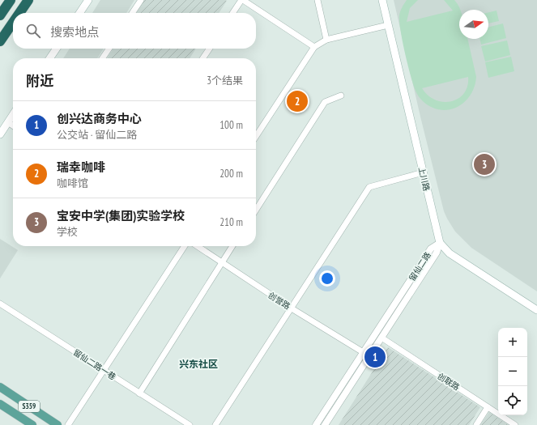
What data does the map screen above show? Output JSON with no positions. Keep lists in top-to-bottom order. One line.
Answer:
{"streets":{"main road":["上川路","S359"],"street":["留仙二路","创誉路","留仙二路一巷","创联路"]},"crossings":[["上川路","留仙二路"],["留仙二路","创誉路"],["留仙二路","创联路"]],"districts":["兴东社区"],"north":"right","page":{"search":"搜索地点","heading":["附近","3个结果"],"pins":["2","3","1"],"list":[{"mark":"1","name":"创兴达商务中心","note":"公交站 · 留仙二路","value":"100 m"},{"mark":"2","name":"瑞幸咖啡","note":"咖啡馆","value":"200 m"},{"mark":"3","name":"宝安中学(集团)实验学校","note":"学校","value":"210 m"}],"map_buttons":["+","−"]}}
